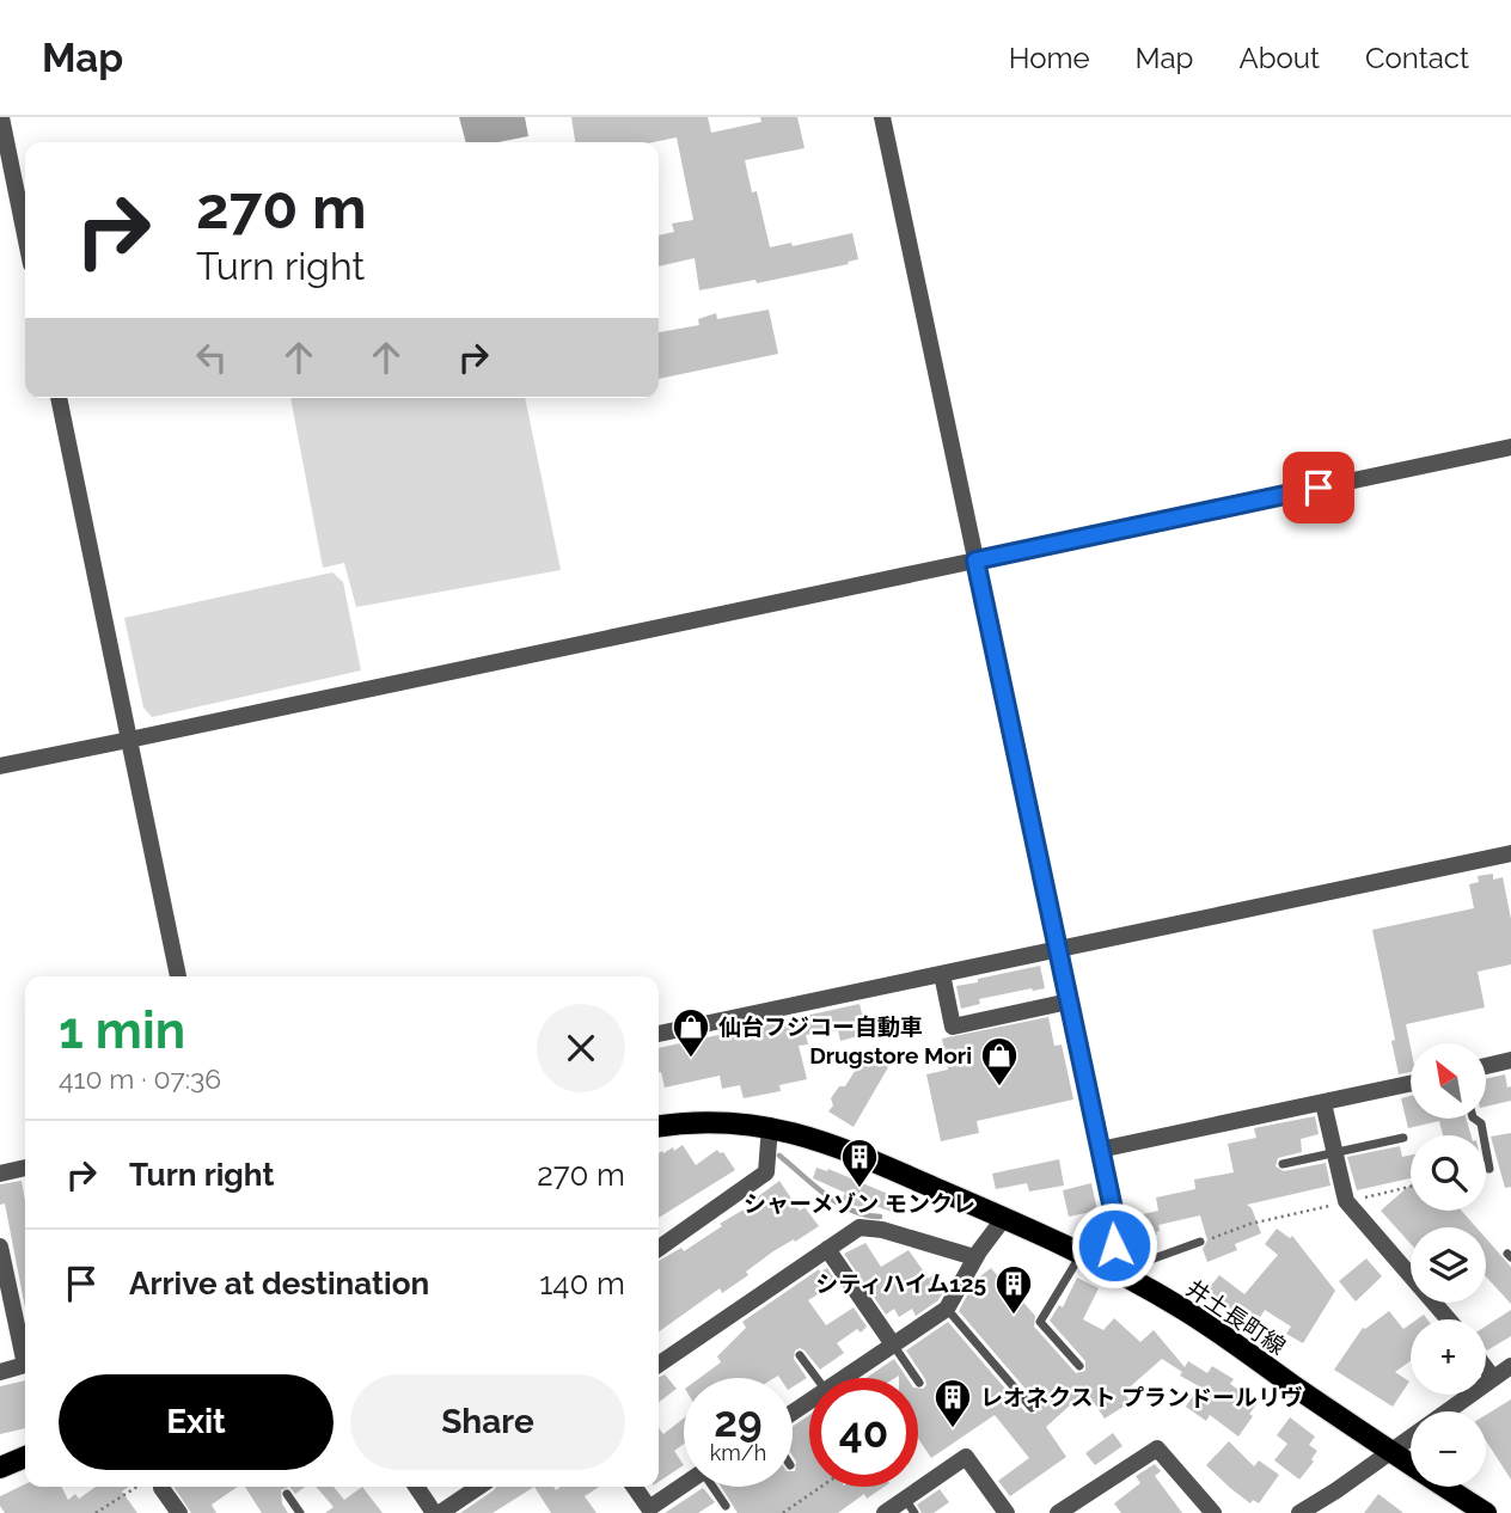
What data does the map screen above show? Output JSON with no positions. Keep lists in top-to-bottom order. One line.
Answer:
{"streets":{"main road":["井土長町線"]},"places":{"shop":["仙台フジコー自動車","Drugstore Mori"],"building":["シャーメゾン モンクレ","シティハイム125","レオネクスト プランドールリヴ"]},"north":"top left","page":{"header":"Map","nav":["Home","Map","About","Contact"],"turn":["270 m","Turn right"],"heading":["1 min","410 m · 07:36"],"map_buttons":["+","−"],"list":[{"name":"Turn right","value":"270 m"},{"name":"Arrive at destination","value":"140 m"}],"buttons":["Exit","Share"],"speed":"29 km/h","limit":"40"}}
